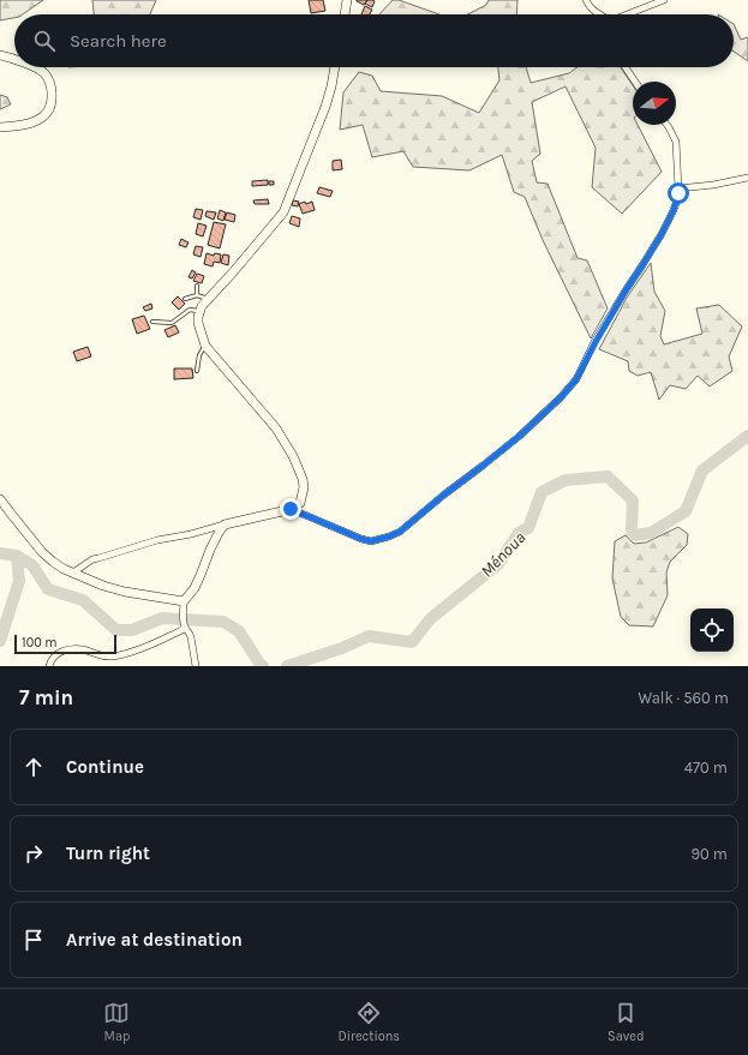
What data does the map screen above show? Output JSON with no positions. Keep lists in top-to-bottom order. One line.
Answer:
{"water":["Ménoua"],"scale_bar":"100 m","north":"right","page":{"search":"Search here","scale":"100 m","heading":["7 min","Walk · 560 m"],"list":[["Continue","470 m"],["Turn right","90 m"],"Arrive at destination"],"nav":["Map","Directions","Saved"]}}
